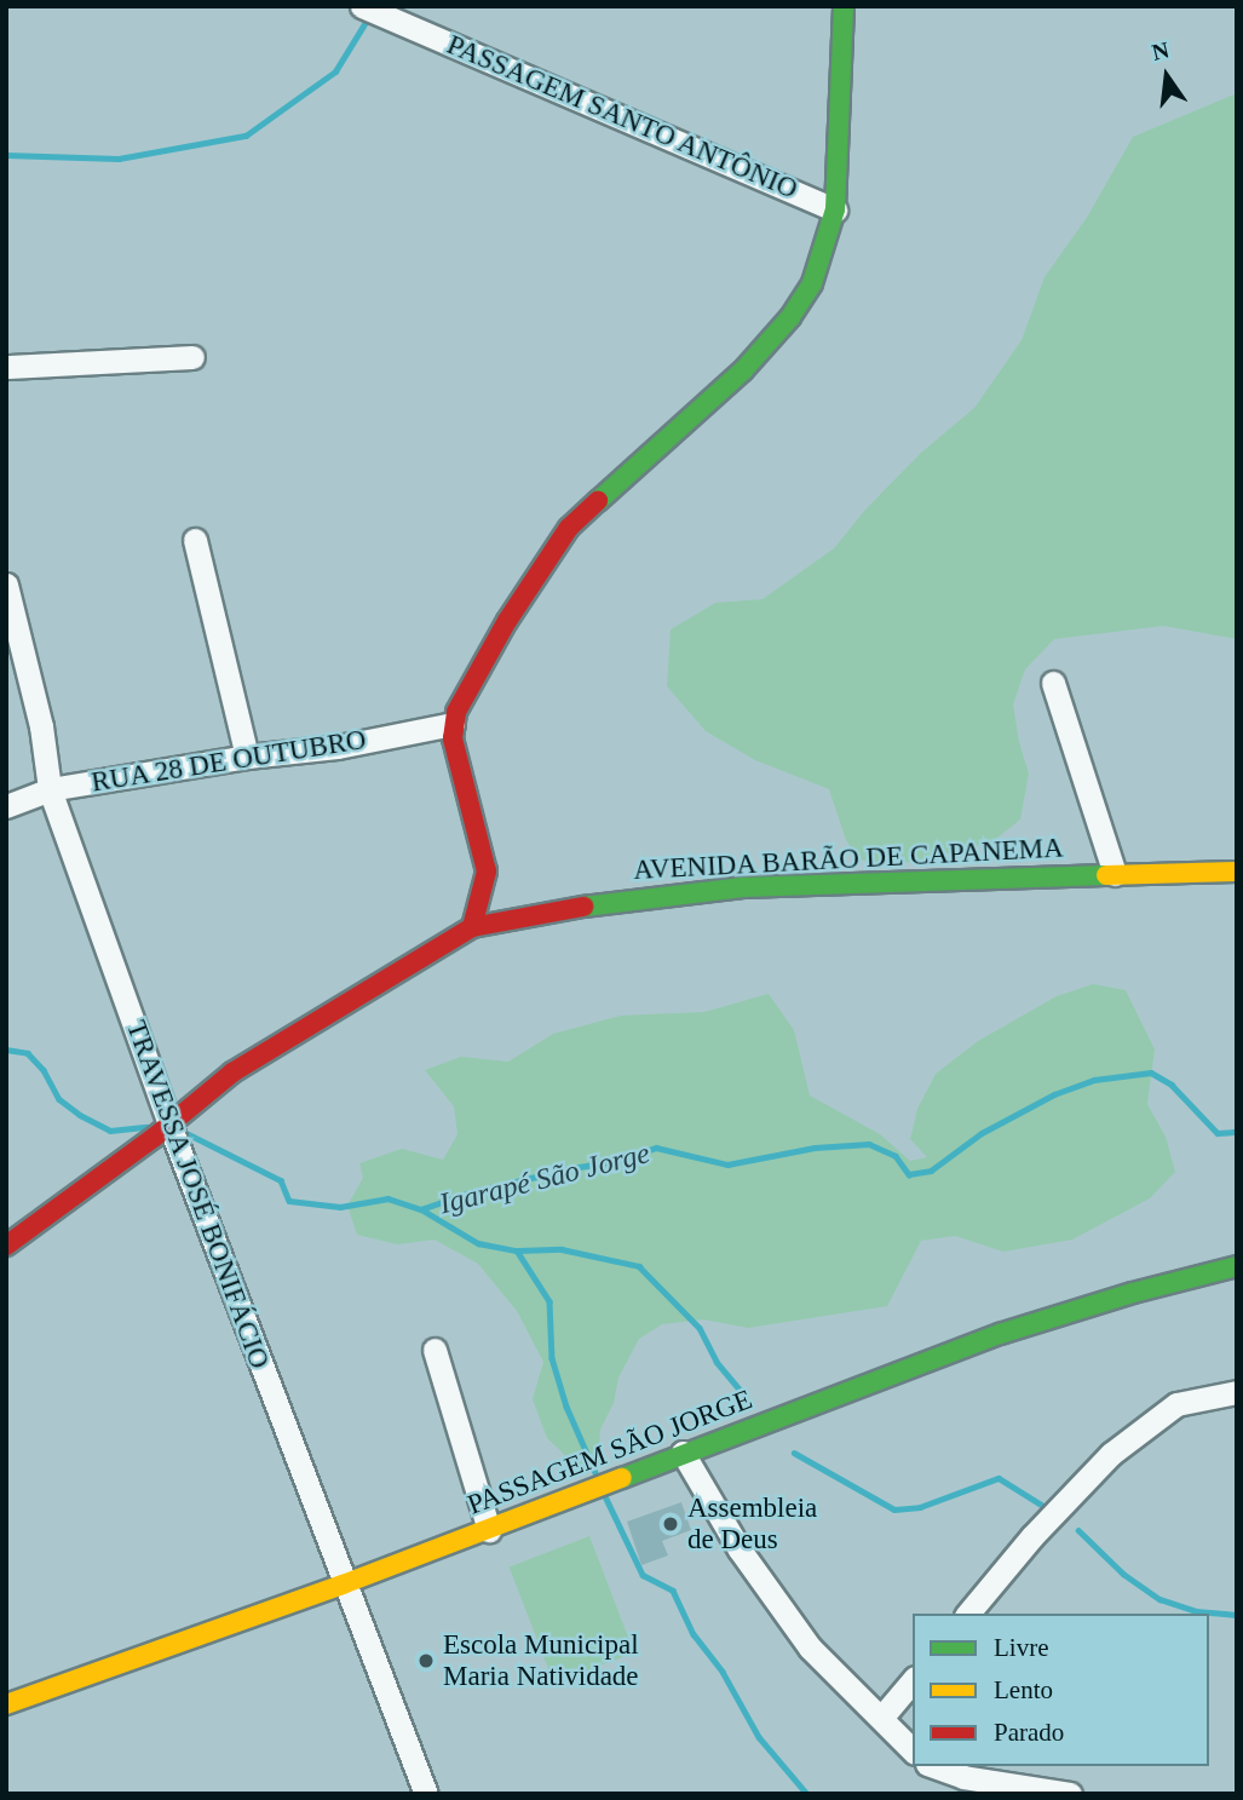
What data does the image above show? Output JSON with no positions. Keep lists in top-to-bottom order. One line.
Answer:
{"streets":{"street":["PASSAGEM SANTO ANTÔNIO","RUA 28 DE OUTUBRO","AVENIDA BARÃO DE CAPANEMA","TRAVESSA JOSÉ BONIFÁCIO","PASSAGEM SÃO JORGE"]},"crossings":[["RUA 28 DE OUTUBRO","TRAVESSA JOSÉ BONIFÁCIO"],["AVENIDA BARÃO DE CAPANEMA","TRAVESSA JOSÉ BONIFÁCIO"],["TRAVESSA JOSÉ BONIFÁCIO","PASSAGEM SÃO JORGE"]],"water":["Igarapé São Jorge"],"places":["Assembleia de Deus","Escola Municipal Maria Natividade"],"legend":["Livre","Lento","Parado"],"north":"top"}
